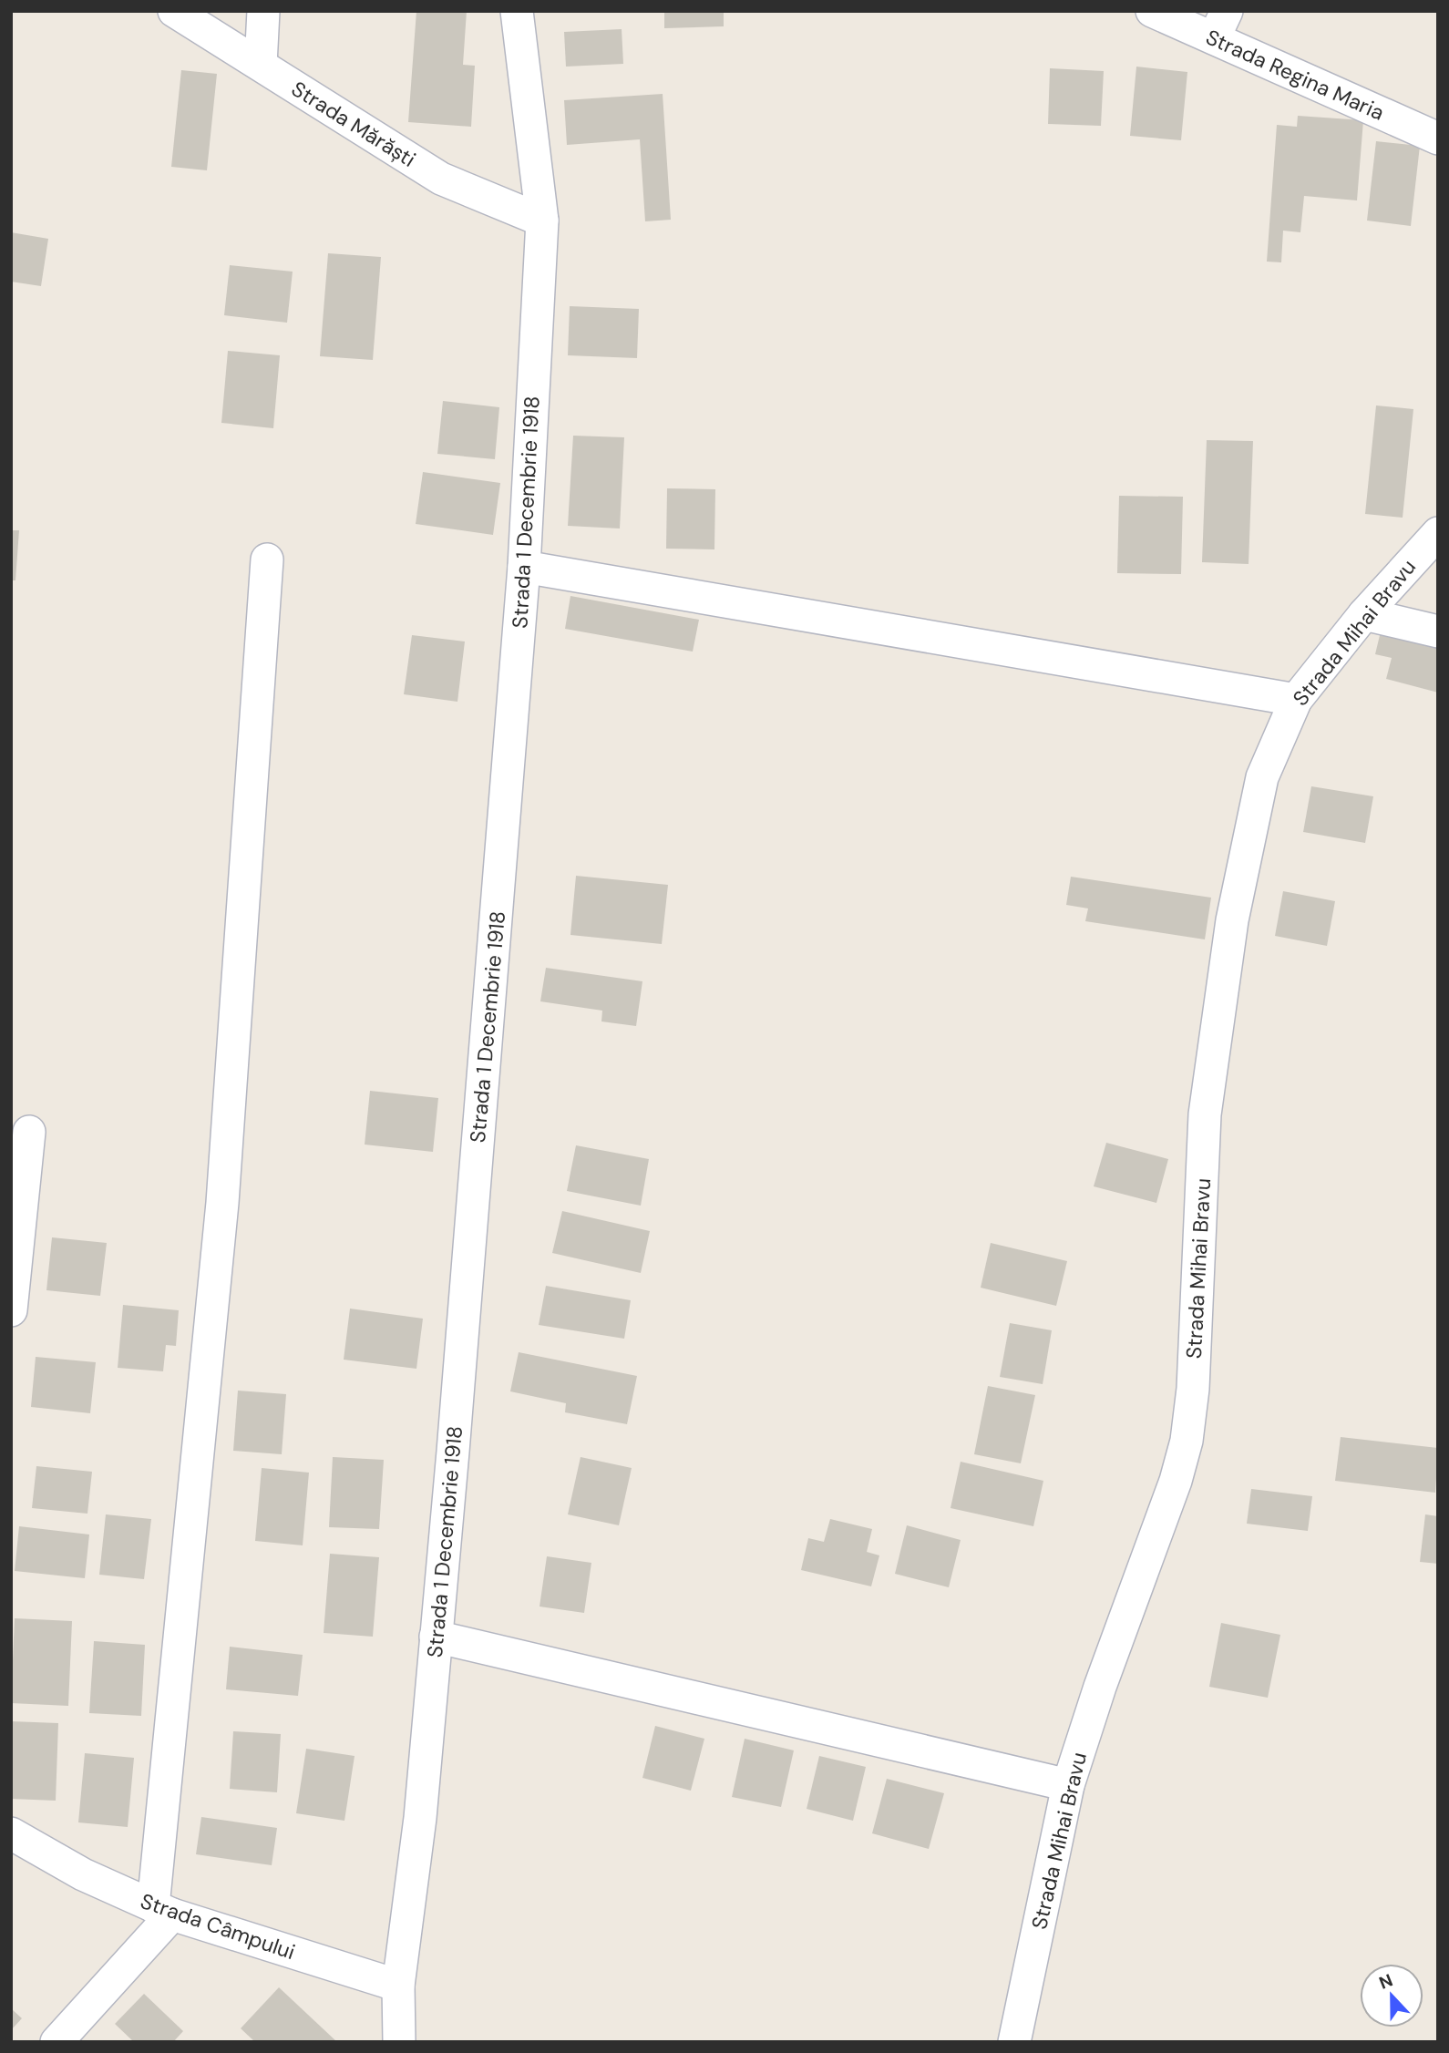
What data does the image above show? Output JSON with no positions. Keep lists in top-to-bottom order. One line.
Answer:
{"streets":{"street":["Strada Regina Maria","Strada Mărăști","Strada 1 Decembrie 1918","Strada Mihai Bravu","Strada Câmpului"]},"crossings":[["Strada Mărăști","Strada 1 Decembrie 1918"],["Strada 1 Decembrie 1918","Strada Câmpului"]],"north":"top"}
